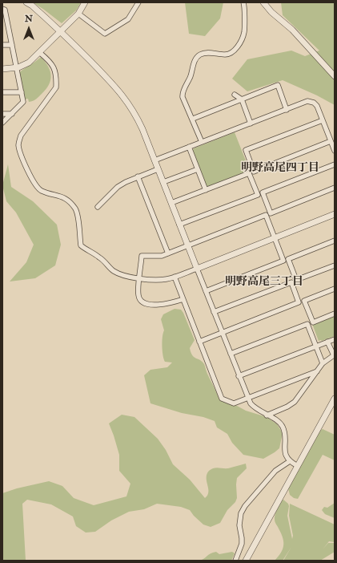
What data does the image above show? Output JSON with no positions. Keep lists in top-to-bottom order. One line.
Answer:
{"districts":["明野高尾四丁目","明野高尾三丁目"],"north":"top"}
